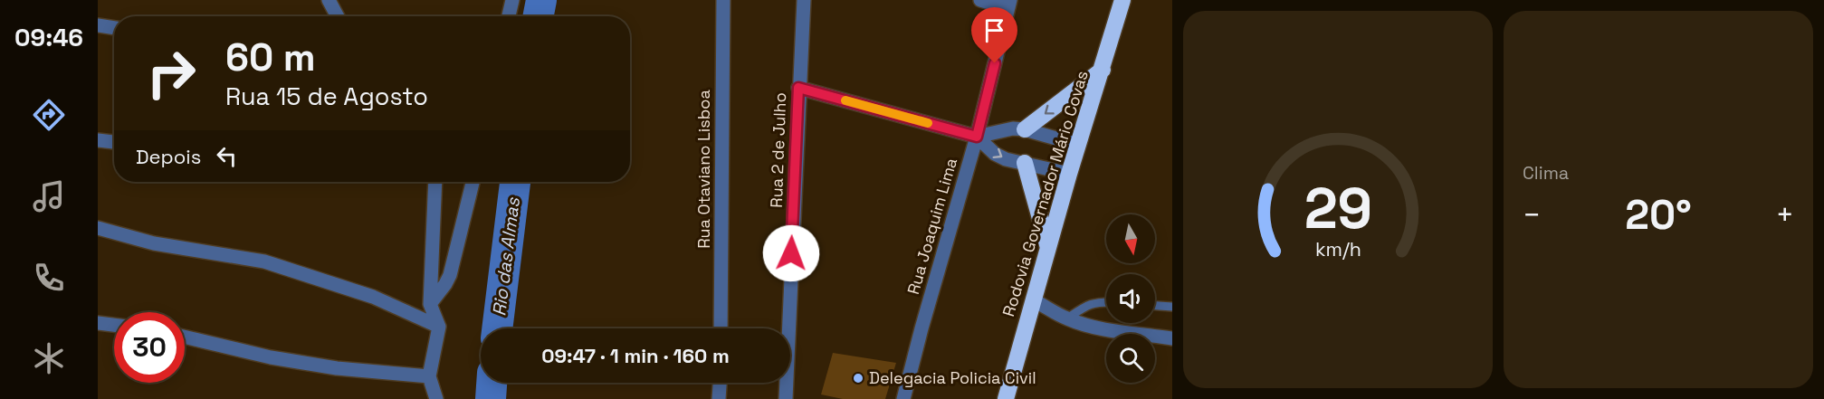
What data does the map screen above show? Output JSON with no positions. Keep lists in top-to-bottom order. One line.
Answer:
{"streets":{"highway":["Rodovia Governador Mário Covas"],"street":["Rua 2 de Julho","Rua Otaviano Lisboa","Rua Joaquim Lima"]},"water":["Rio das Almas"],"places":["Delegacia Policia Civil"],"north":"bottom","page":{"tabs":"09:46","tile":"Clima","turn":["60 m","Rua 15 de Agosto"],"then":"Depois","heat":["−","20°","+"],"limit":"30","trip":"09:47 · 1 min · 160 m","gauge":["29","km/h"]}}
